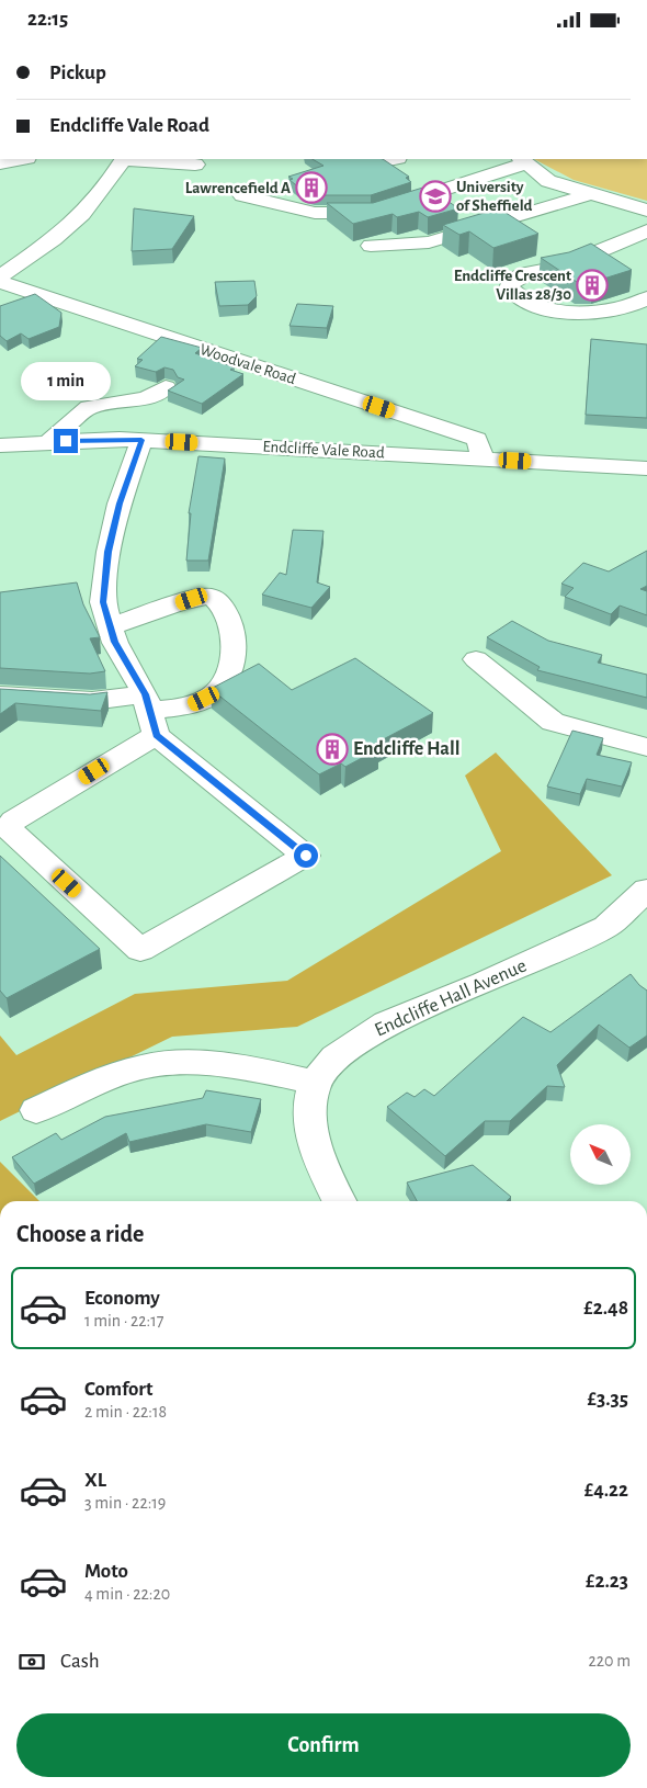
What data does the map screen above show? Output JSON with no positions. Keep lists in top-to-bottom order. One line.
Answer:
{"streets":{"street":["Woodvale Road","Endcliffe Vale Road","Endcliffe Hall Avenue"]},"crossings":[["Woodvale Road","Endcliffe Vale Road"]],"places":{"building":["Lawrencefield A","Endcliffe Crescent Villas 28/30","Endcliffe Hall"],"school or university":["University of Sheffield"]},"north":"top left","page":{"status":"22:15","banner":["Pickup","Endcliffe Vale Road"],"bubble":"1 min","heading":"Choose a ride","list":[{"name":"Economy","note":"1 min · 22:17","value":"£2.48"},{"name":"Comfort","note":"2 min · 22:18","value":"£3.35"},{"name":"XL","note":"3 min · 22:19","value":"£4.22"},{"name":"Moto","note":"4 min · 22:20","value":"£2.23"}],"pay":["Cash","220 m"],"buttons":"Confirm"}}
